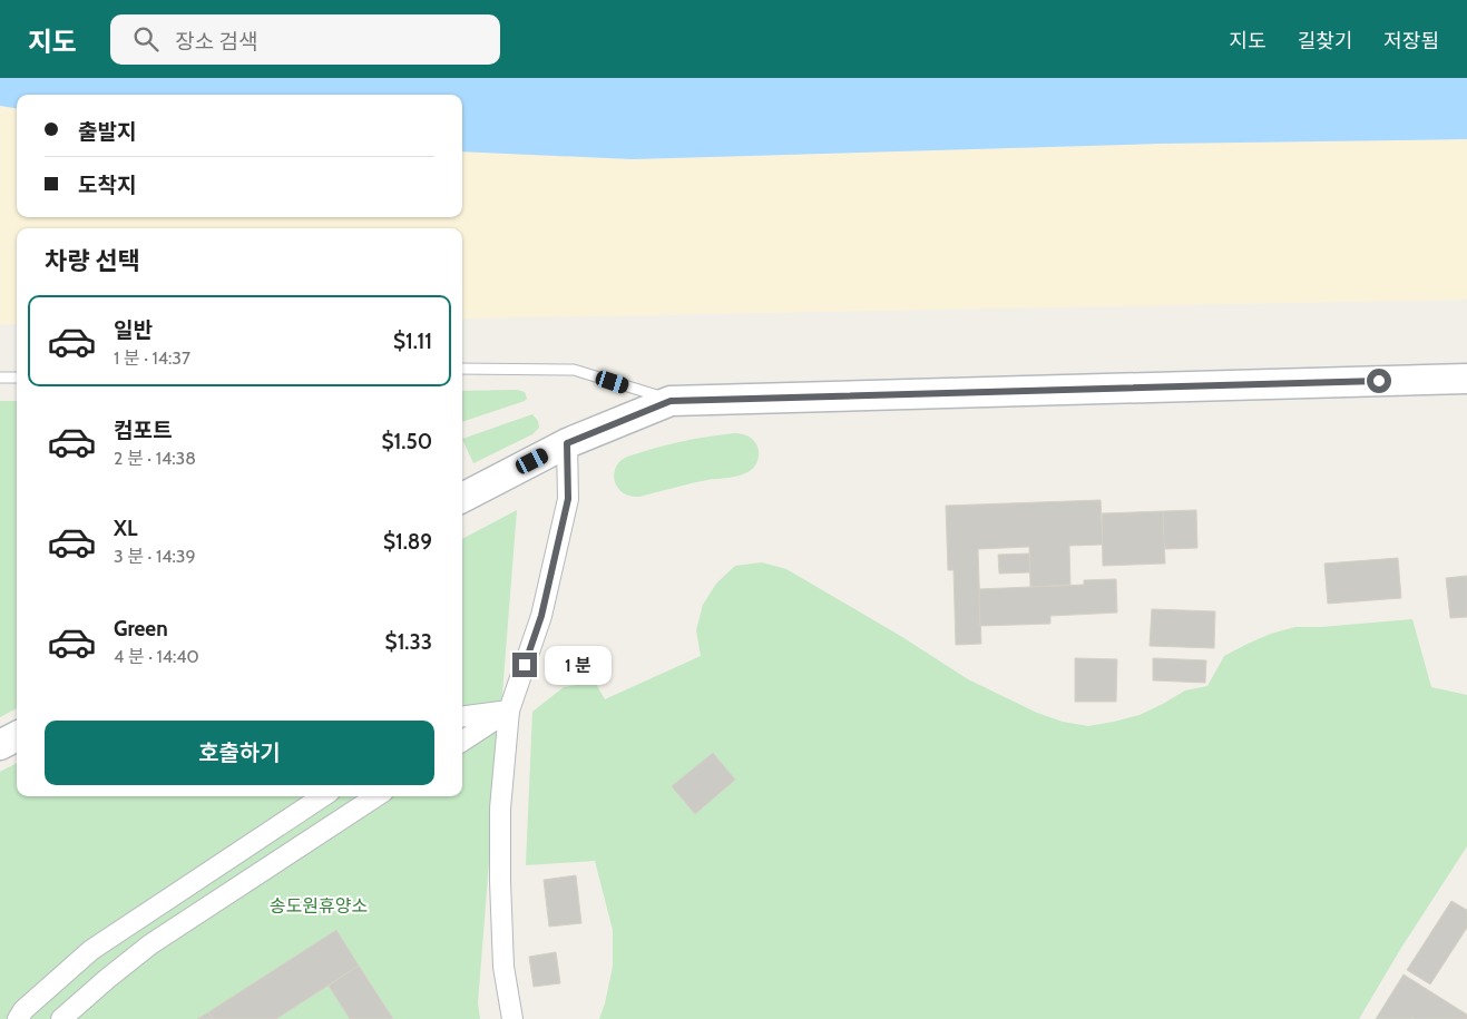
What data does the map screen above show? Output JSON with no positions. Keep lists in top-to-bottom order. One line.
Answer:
{"parks":["송도원휴양소"],"page":{"header":"지도","search":"장소 검색","nav":["지도","길찾기","저장됨"],"banner":["출발지","도착지"],"heading":"차량 선택","list":[{"name":"일반","note":"1 분 · 14:37","value":"$1.11"},{"name":"컴포트","note":"2 분 · 14:38","value":"$1.50"},{"name":"XL","note":"3 분 · 14:39","value":"$1.89"},{"name":"Green","note":"4 분 · 14:40","value":"$1.33"}],"bubble":"1 분","buttons":"호출하기"}}
